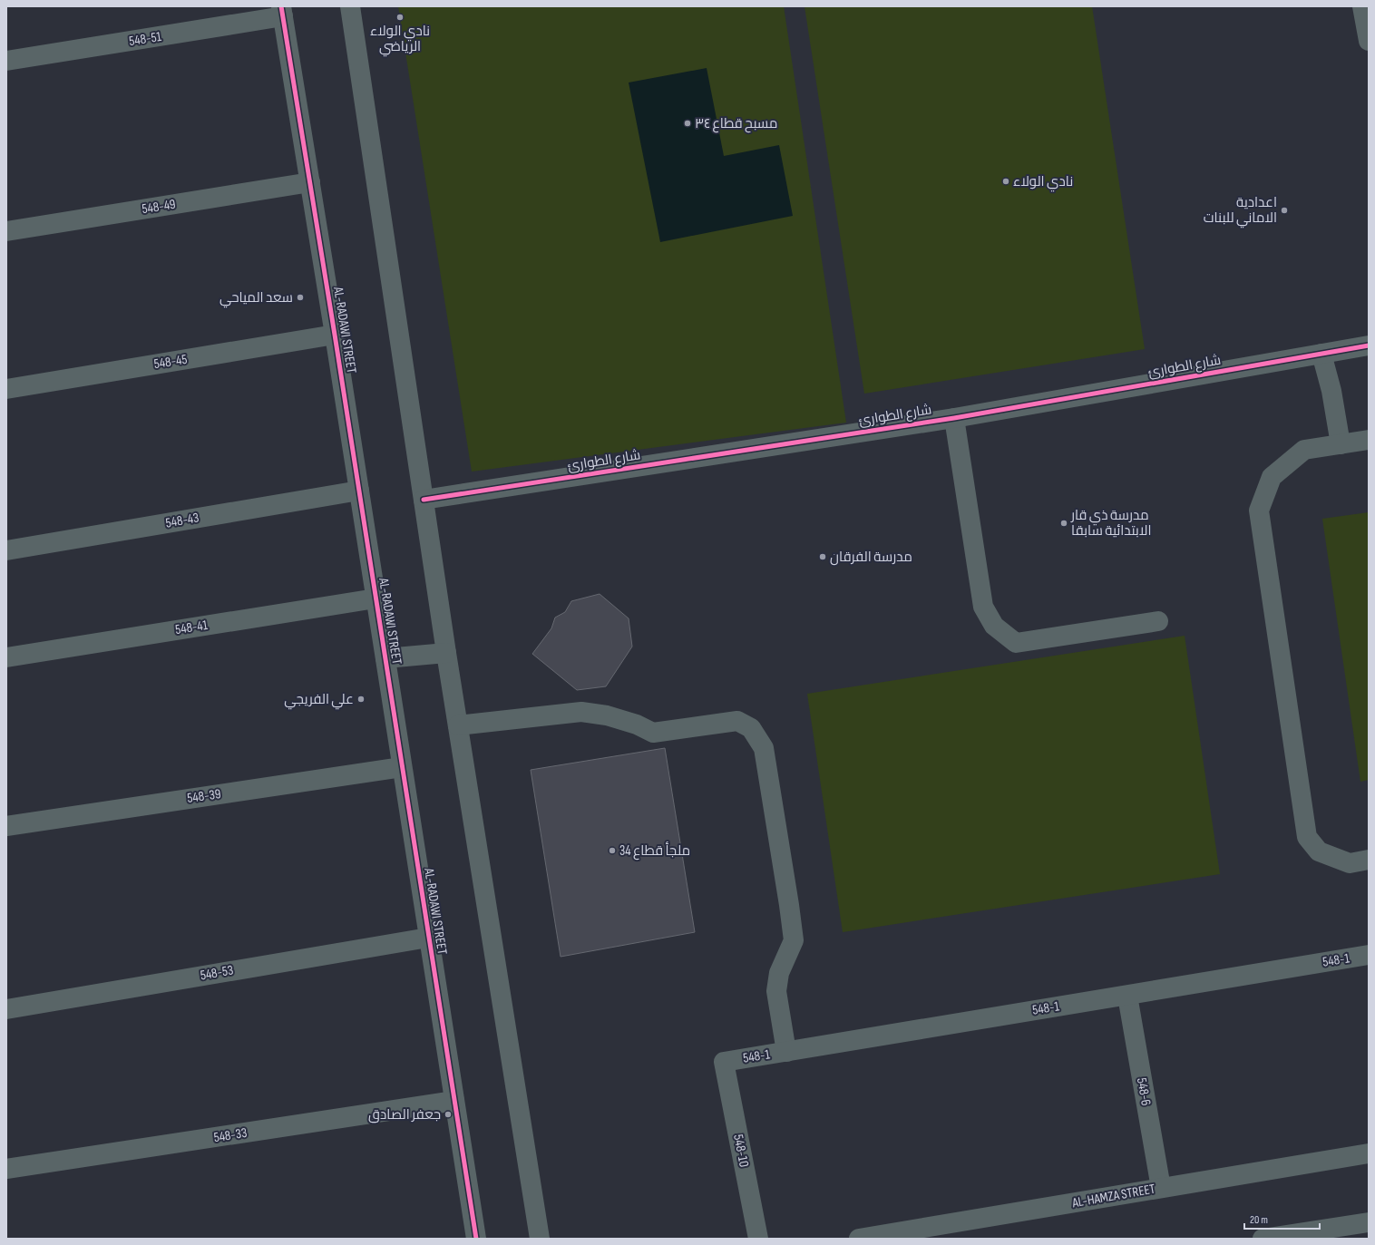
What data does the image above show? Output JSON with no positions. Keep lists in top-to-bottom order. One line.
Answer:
{"streets":{"street":["548-51","548-49","AL-RADAWI STREET","548-45","شارع الطوارئ","548-43","548-41","548-39","548-1","548-53","548-6","548-33","548-10","AL-HAMZA STREET"]},"crossings":[["548-51","AL-RADAWI STREET"],["548-49","AL-RADAWI STREET"],["AL-RADAWI STREET","548-45"],["AL-RADAWI STREET","548-43"],["AL-RADAWI STREET","548-41"],["AL-RADAWI STREET","548-39"],["AL-RADAWI STREET","548-53"],["AL-RADAWI STREET","548-33"],["548-1","548-6"],["548-1","548-10"],["548-6","AL-HAMZA STREET"]],"places":["نادي الولاء الرياضي","مسبح قطاع ٣٤","نادي الولاء","اعدادية الاماني للبنات","سعد المياحي","مدرسة ذي قار الابتدائية سابقا","مدرسة الفرقان","علي الفريجي","ملجأ قطاع 34","جعفر الصادق"],"scale_bar":"20 m"}
